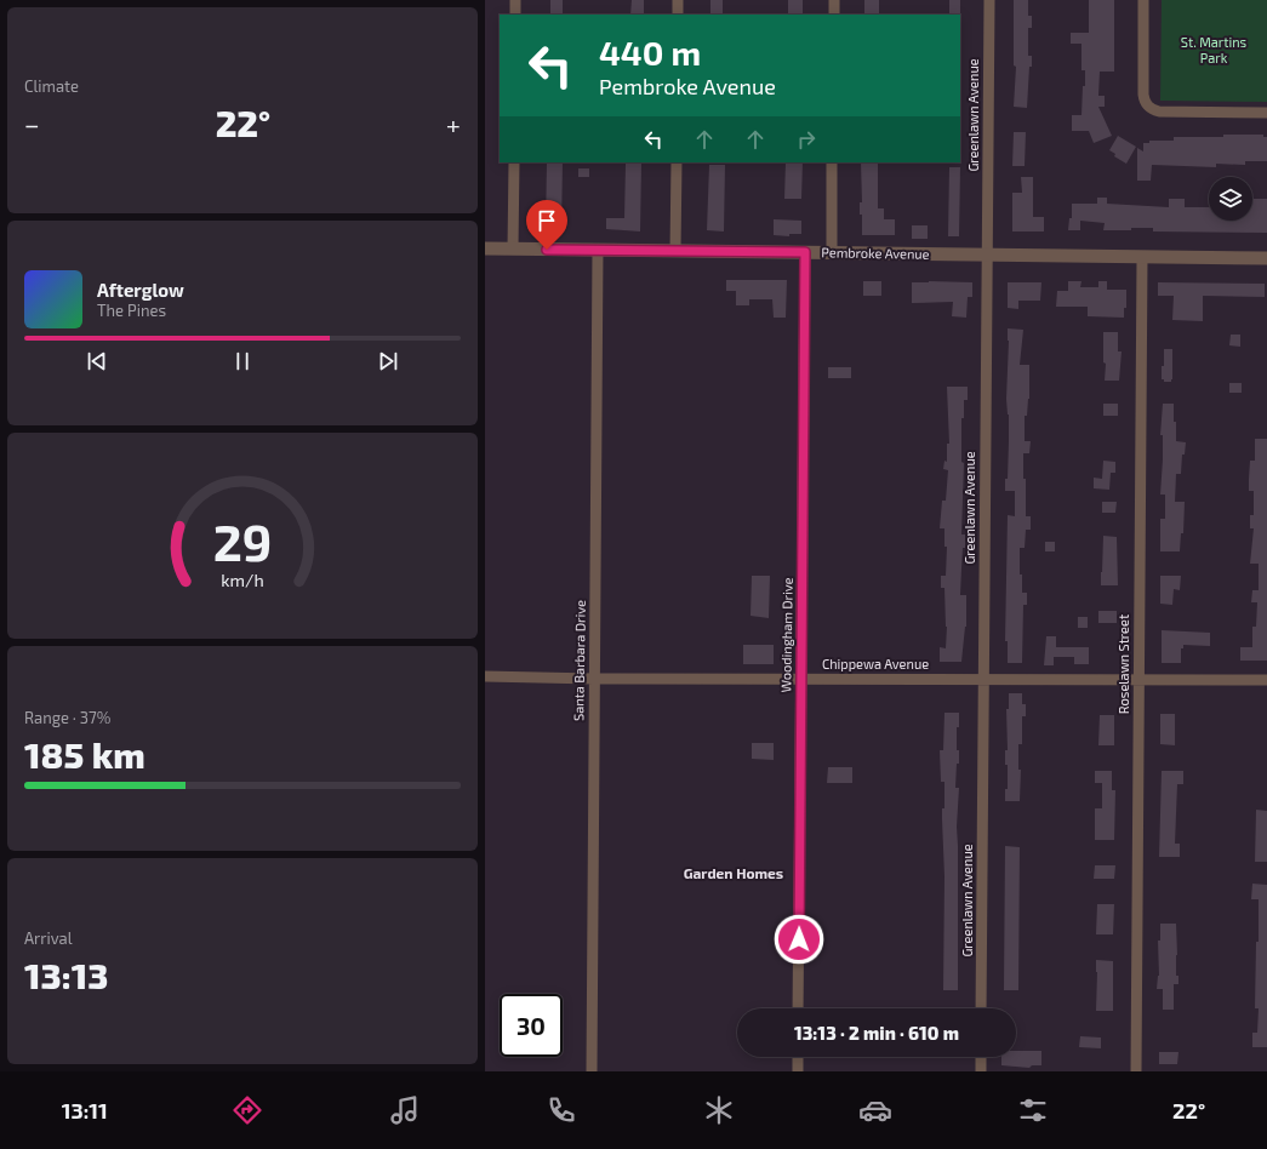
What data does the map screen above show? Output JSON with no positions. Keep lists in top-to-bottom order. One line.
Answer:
{"streets":{"street":["Greenlawn Avenue","Pembroke Avenue","Woodingham Drive","Santa Barbara Drive","Chippewa Avenue","Roselawn Street"]},"crossings":[["Greenlawn Avenue","Pembroke Avenue"],["Greenlawn Avenue","Chippewa Avenue"],["Pembroke Avenue","Woodingham Drive"],["Pembroke Avenue","Santa Barbara Drive"],["Pembroke Avenue","Roselawn Street"],["Woodingham Drive","Chippewa Avenue"],["Santa Barbara Drive","Chippewa Avenue"],["Chippewa Avenue","Roselawn Street"]],"districts":["Garden Homes"],"parks":["St. Martins Park"],"page":{"tile":["Climate",["Range · 37%","185 km"],["Arrival","13:13"]],"turn":["440 m","Pembroke Avenue"],"heat":["−","22°","+"],"song":["Afterglow","The Pines"],"limit":"30","trip":"13:13 · 2 min · 610 m","tabs":["13:11","22°"],"gauge":["29","km/h"]}}
